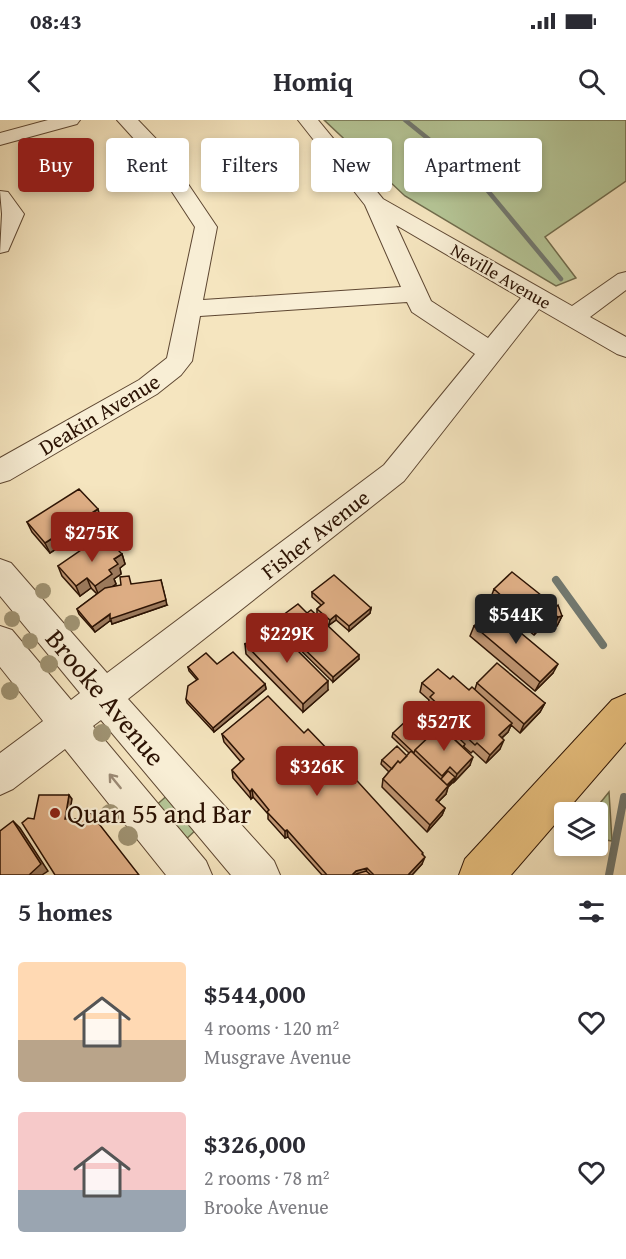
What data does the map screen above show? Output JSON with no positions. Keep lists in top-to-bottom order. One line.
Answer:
{"streets":{"street":["Neville Avenue","Deakin Avenue","Fisher Avenue","Brooke Avenue"]},"crossings":[["Neville Avenue","Fisher Avenue"],["Fisher Avenue","Brooke Avenue"]],"places":["Quan 55 and Bar"],"page":{"status":"08:43","header":"Homiq","chip":["Buy","Rent","Filters","New","Apartment"],"price":["$275K","$544K","$229K","$527K","$326K"],"heading":"5 homes","list":[{"name":"$544,000","note":"4 rooms · 120 m² · Musgrave Avenue"},{"name":"$326,000","note":"2 rooms · 78 m² · Brooke Avenue"}]}}
